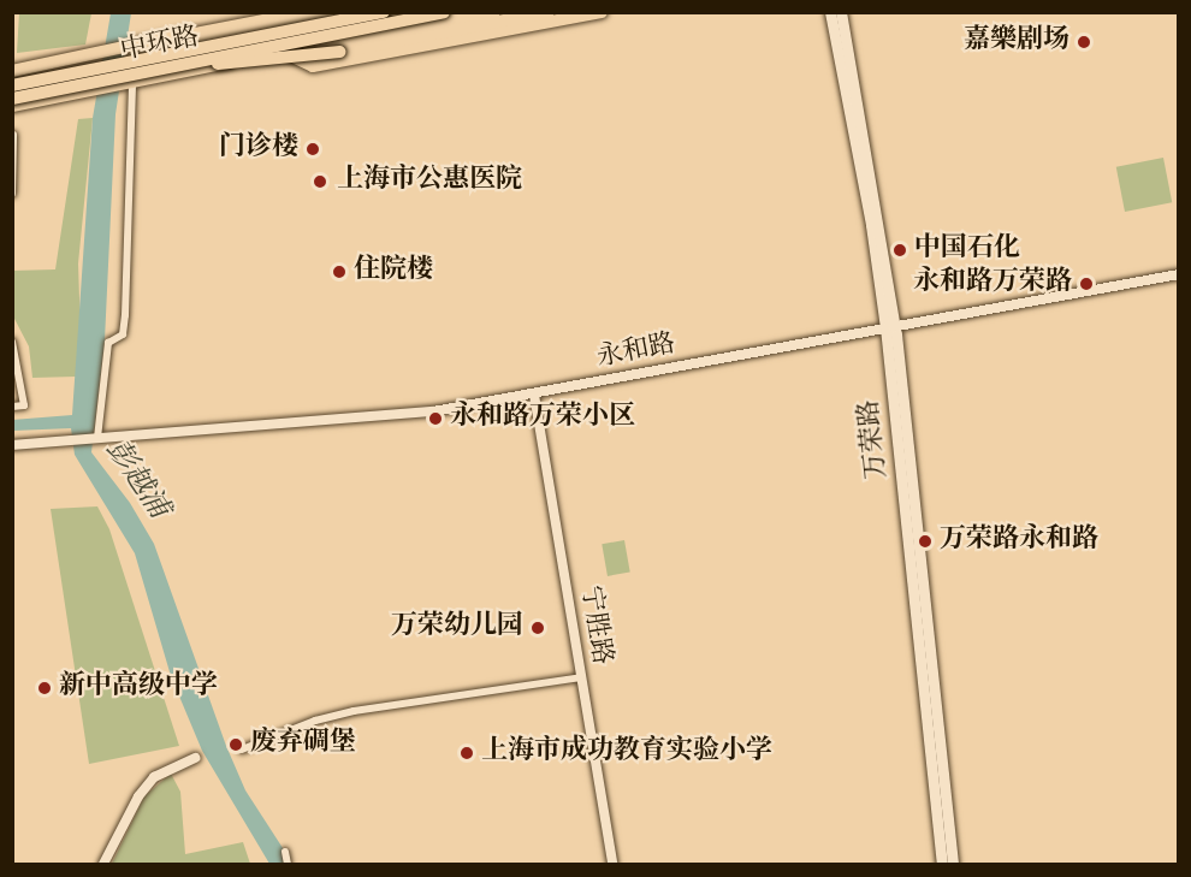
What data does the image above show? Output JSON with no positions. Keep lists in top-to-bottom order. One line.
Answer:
{"streets":{"main road":["中环路","万荣路"],"street":["永和路","宁胜路"]},"crossings":[["永和路","万荣路"],["永和路","宁胜路"]],"water":["彭越浦"],"places":["嘉樂剧场","门诊楼","上海市公惠医院","中国石化","住院楼","永和路万荣路","永和路万荣小区","万荣路永和路","万荣幼儿园","新中高级中学","废弃碉堡","上海市成功教育实验小学"]}
